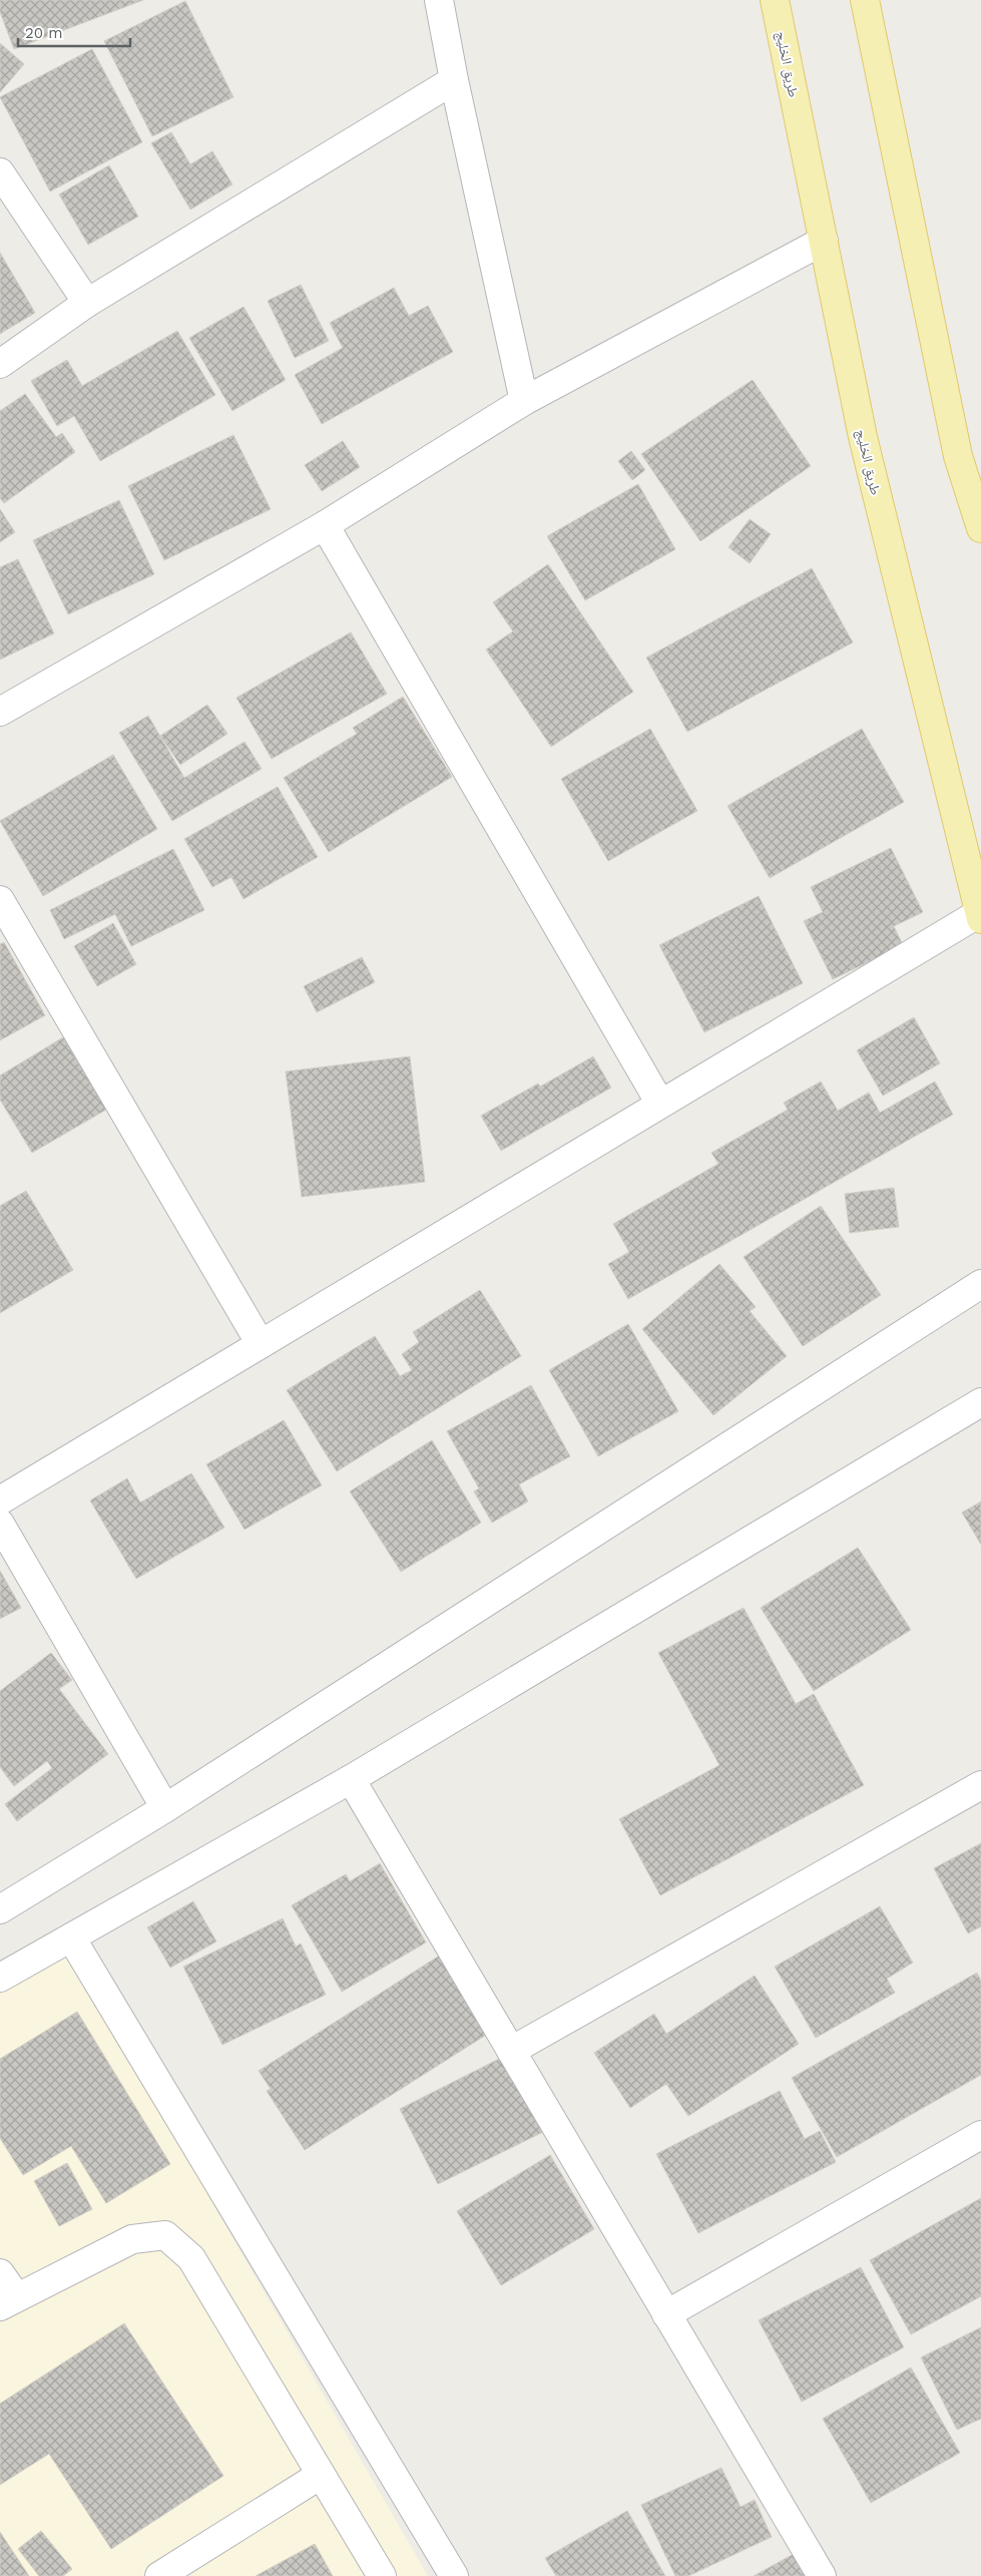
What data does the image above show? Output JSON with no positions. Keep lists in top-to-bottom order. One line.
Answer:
{"streets":{"main road":["طريق الخليج"]},"scale_bar":"20 m"}
